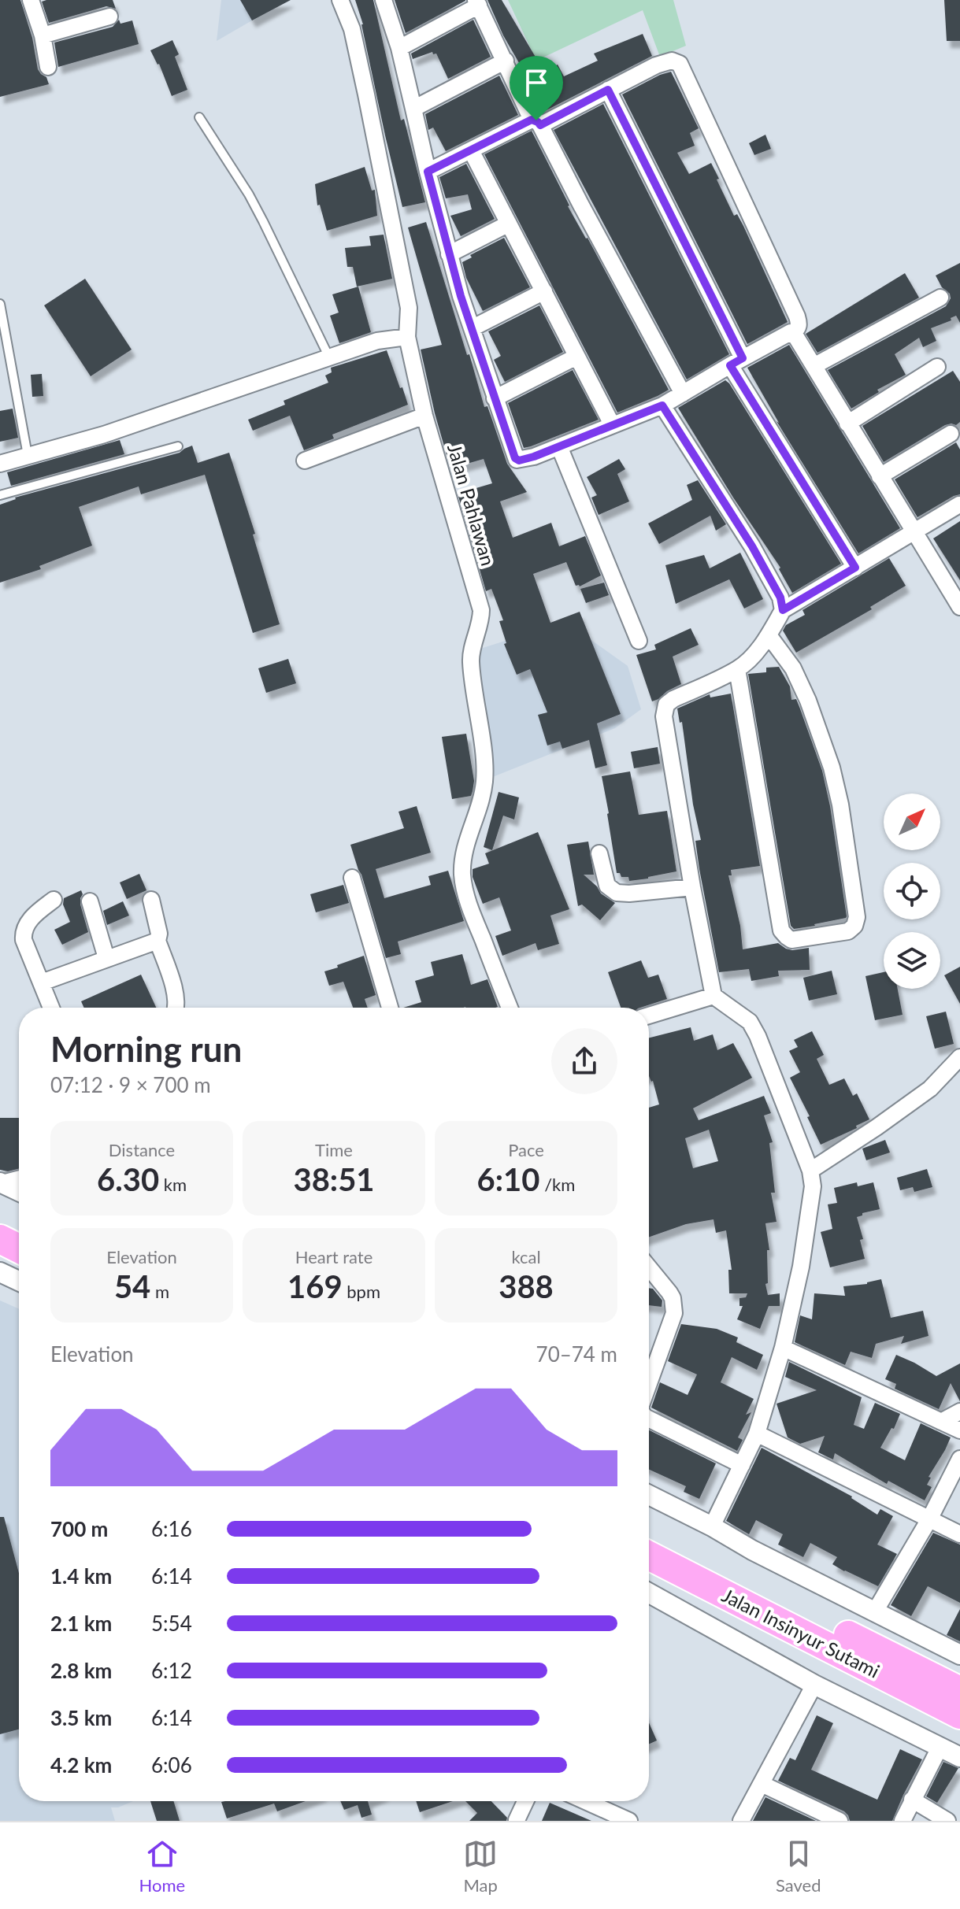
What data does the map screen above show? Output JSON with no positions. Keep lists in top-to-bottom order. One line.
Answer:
{"streets":{"highway":["Jalan Insinyur Sutami"],"street":["Jalan Pahlawan"]},"north":"top right","page":{"heading":["Morning run","07:12 · 9 × 700 m"],"stats":[["Distance","6.30 km"],["Time","38:51"],["Pace","6:10 /km"],["Elevation","54 m"],["Heart rate","169 bpm"],["kcal","388"]],"chart":["Elevation","70–74 m"],"list":[{"name":"700 m","note":"6:16"},{"name":"1.4 km","note":"6:14"},{"name":"2.1 km","note":"5:54"},{"name":"2.8 km","note":"6:12"},{"name":"3.5 km","note":"6:14"},{"name":"4.2 km","note":"6:06"}],"tabs":["Home","Map","Saved"]}}
